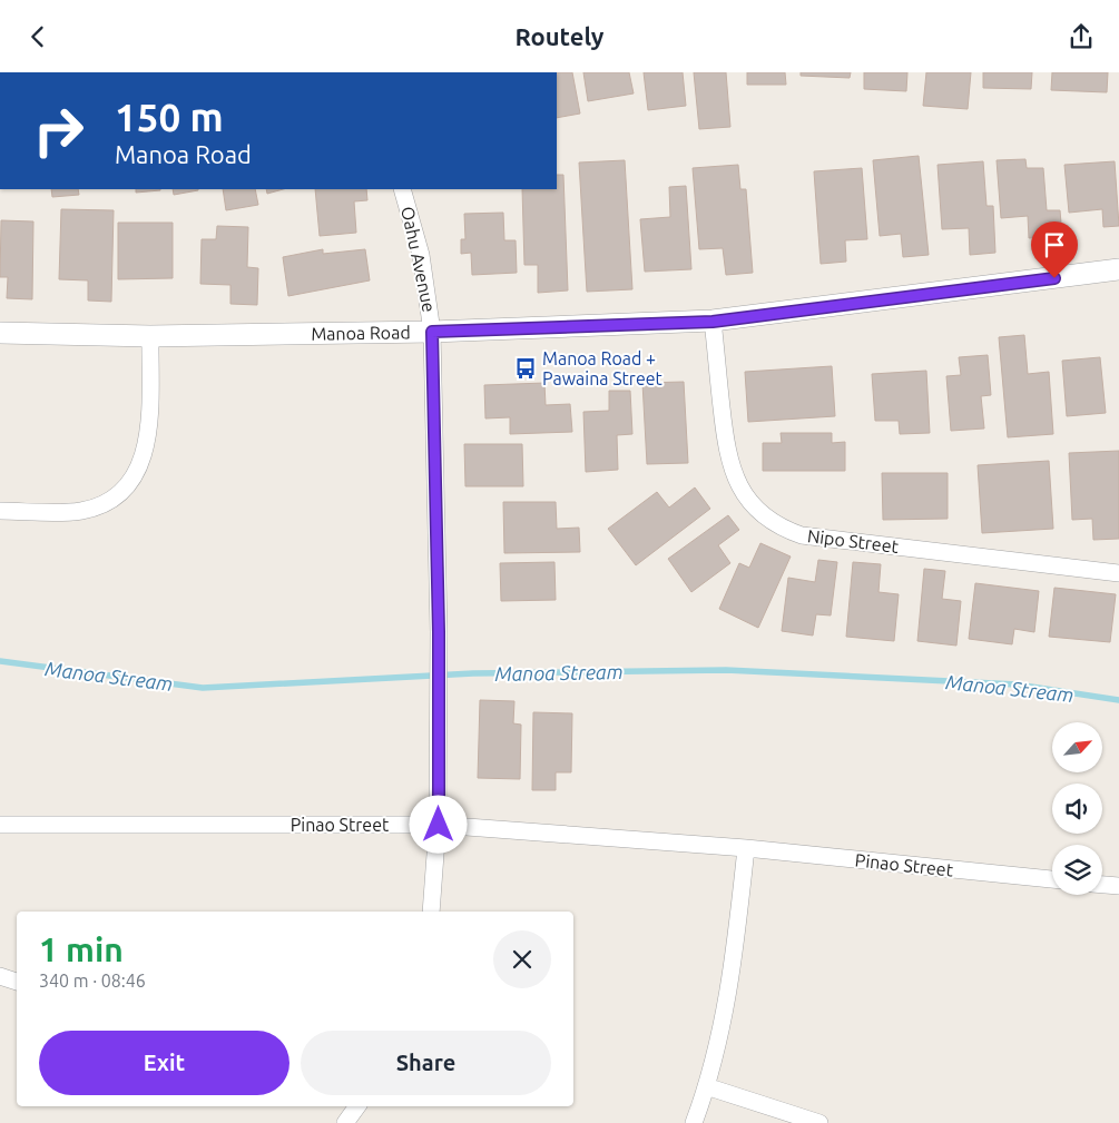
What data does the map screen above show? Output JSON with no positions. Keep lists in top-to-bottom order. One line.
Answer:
{"streets":{"street":["Oahu Avenue","Manoa Road","Nipo Street","Pinao Street"]},"crossings":[["Oahu Avenue","Manoa Road"],["Oahu Avenue","Pinao Street"],["Manoa Road","Nipo Street"]],"water":["Manoa Stream"],"places":{"bus stop":["Manoa Road + Pawaina Street"]},"north":"top right","page":{"header":"Routely","turn":["150 m","Manoa Road"],"heading":["1 min","340 m · 08:46"],"buttons":["Exit","Share"]}}
